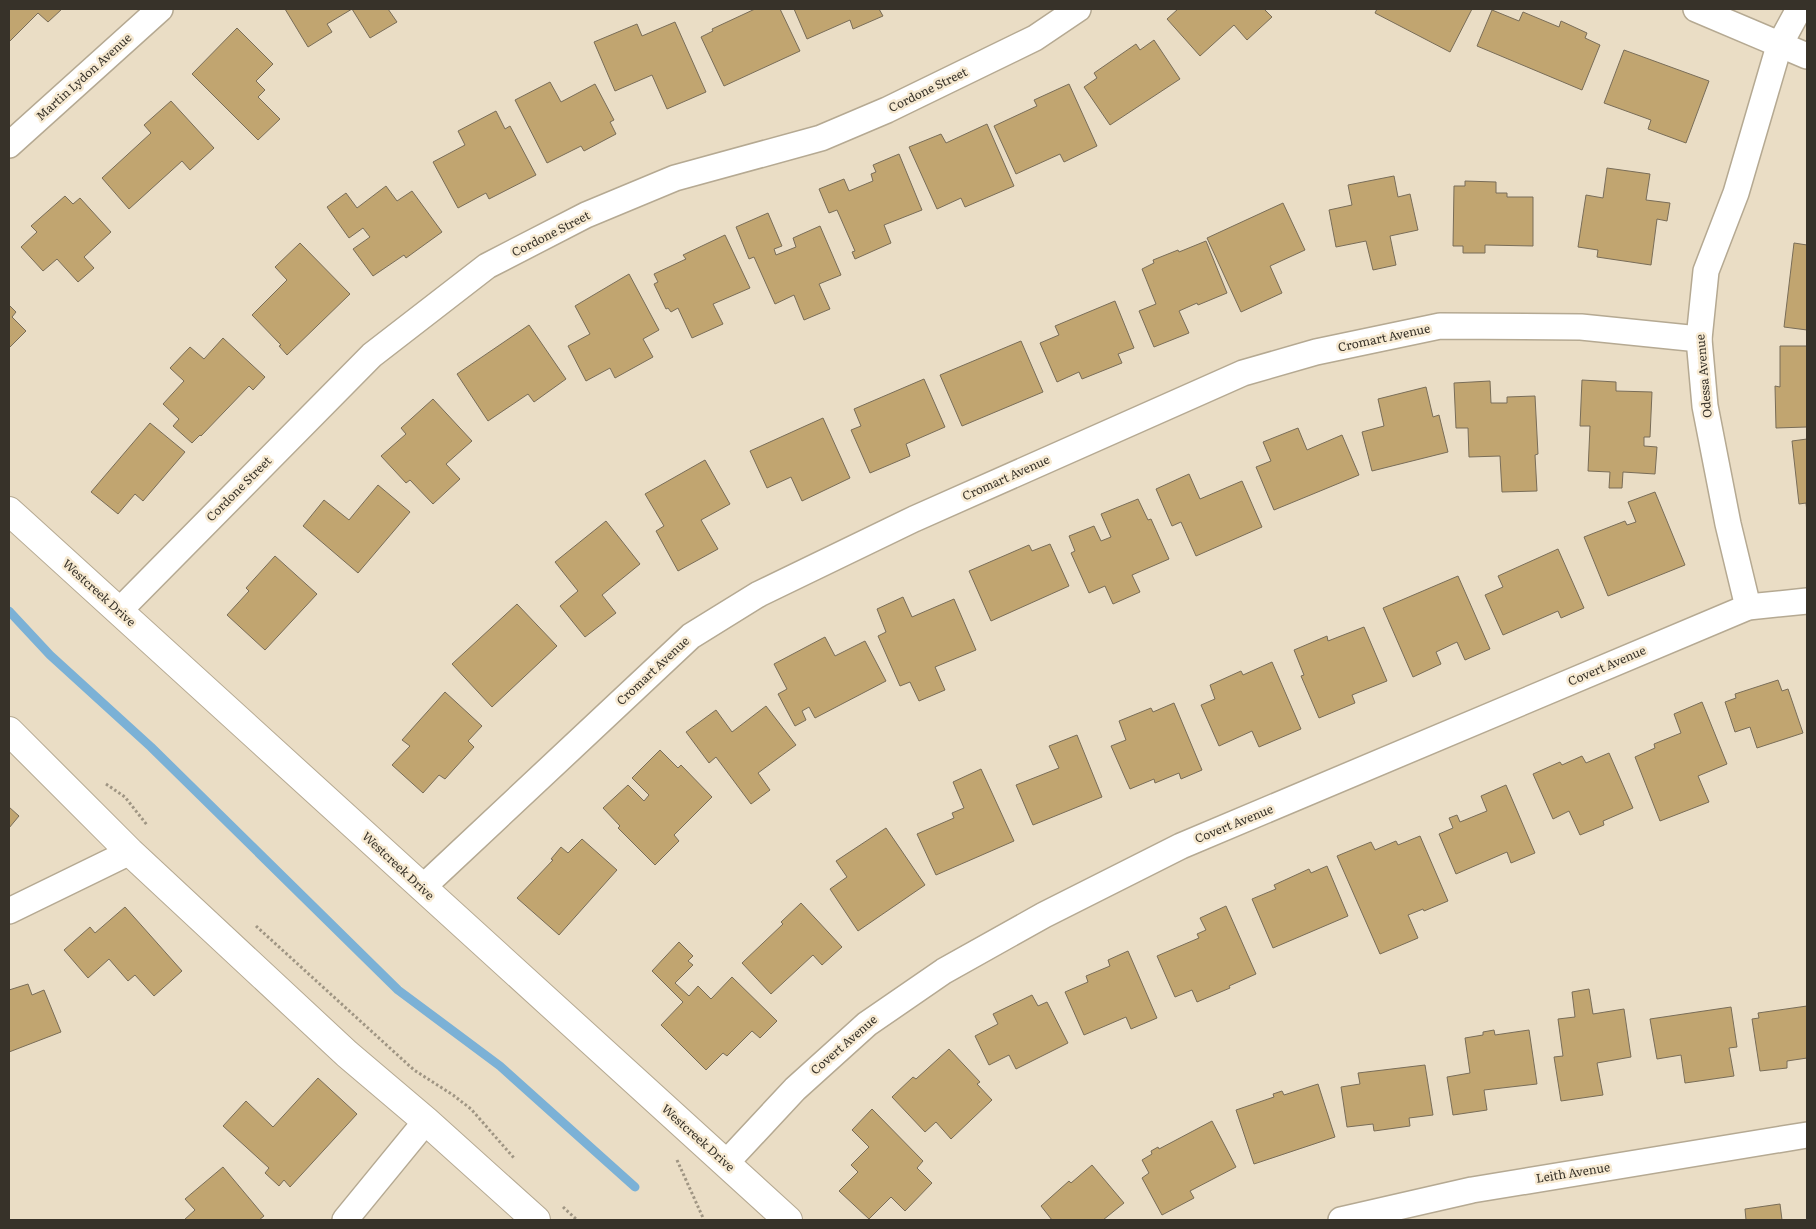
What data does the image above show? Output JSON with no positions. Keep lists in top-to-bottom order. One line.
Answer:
{"streets":{"street":["Martin Lydon Avenue","Cordone Street","Cromart Avenue","Odessa Avenue","Westcreek Drive","Covert Avenue","Leith Avenue"]},"crossings":[["Cordone Street","Westcreek Drive"],["Cromart Avenue","Odessa Avenue"],["Cromart Avenue","Westcreek Drive"],["Odessa Avenue","Covert Avenue"],["Westcreek Drive","Covert Avenue"]]}
